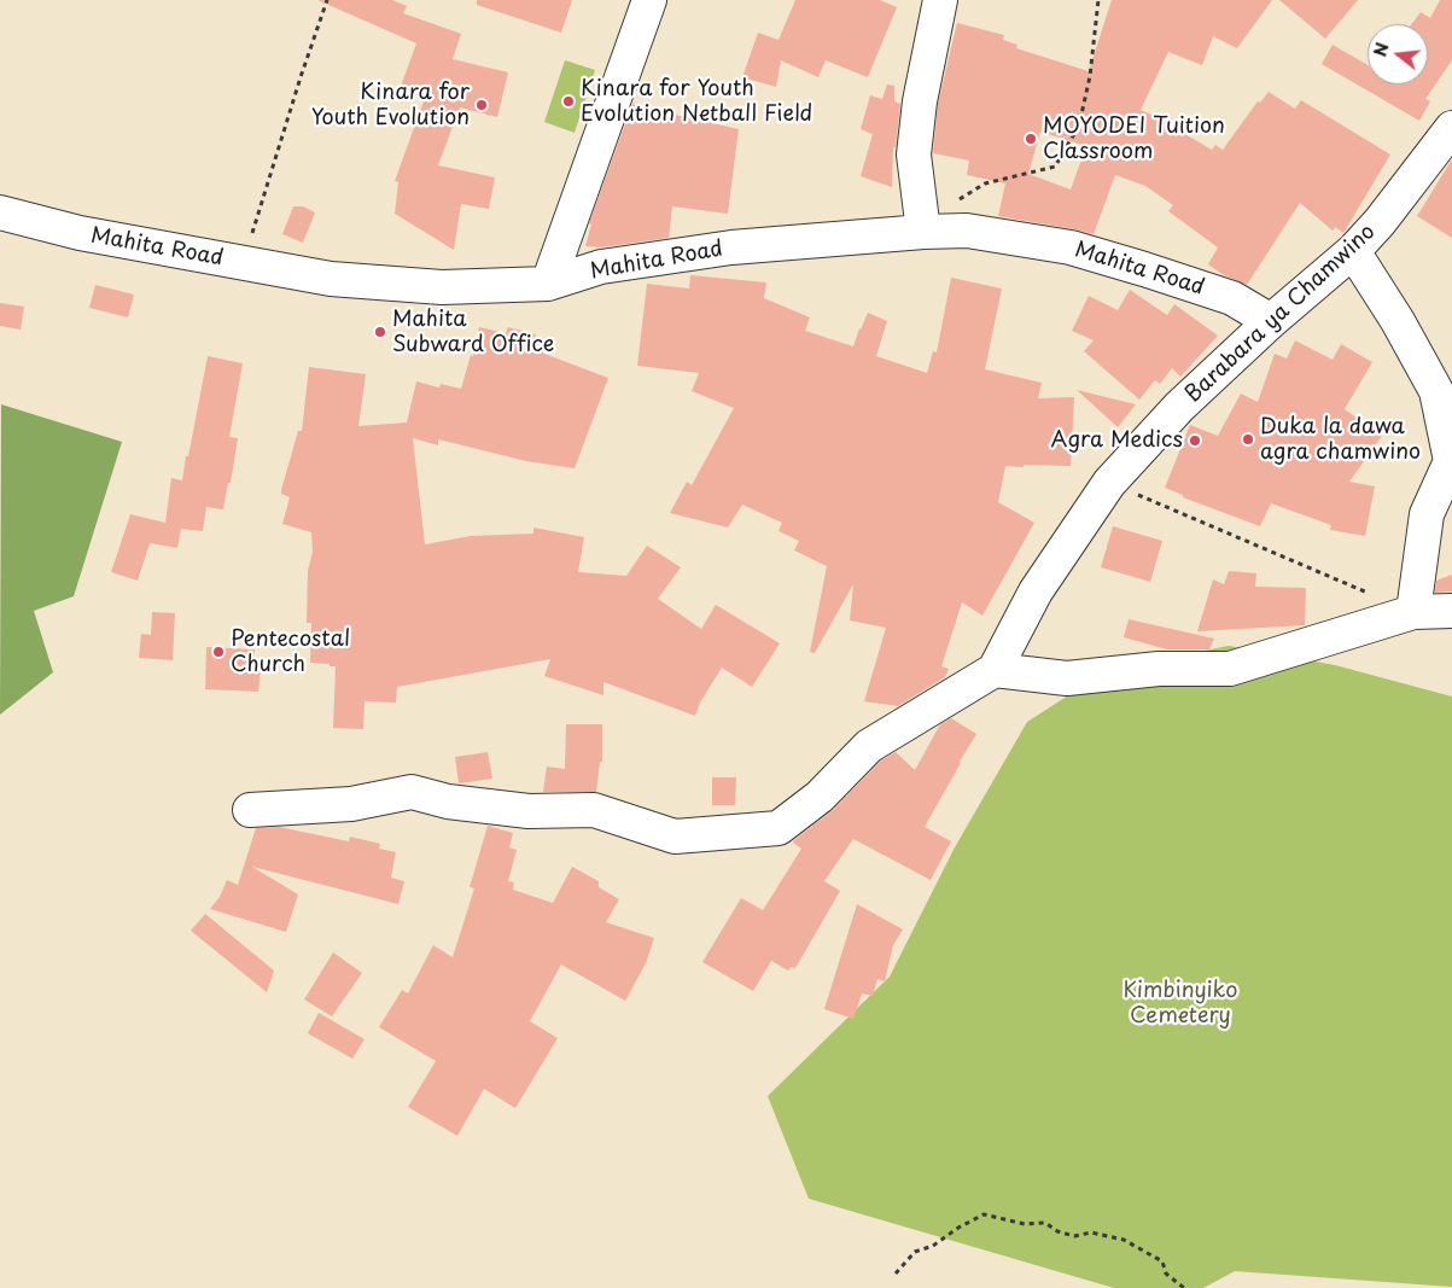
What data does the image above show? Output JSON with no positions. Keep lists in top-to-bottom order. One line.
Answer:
{"streets":{"street":["Mahita Road","Barabara ya Chamwino"]},"crossings":[["Mahita Road","Barabara ya Chamwino"]],"parks":["Kimbinyiko Cemetery"],"places":["Kinara for Youth Evolution Netball Field","Kinara for Youth Evolution","MOYODEI Tuition Classroom","Mahita Subward Office","Duka la dawa agra chamwino","Agra Medics","Pentecostal Church"],"north":"left"}
